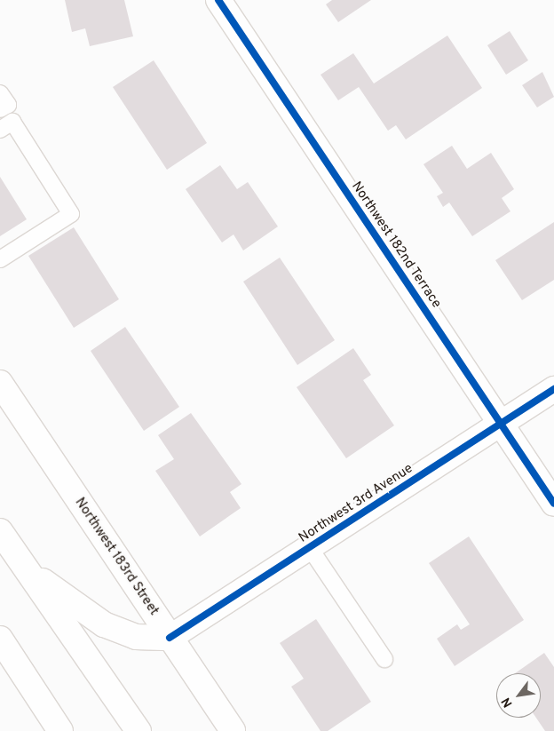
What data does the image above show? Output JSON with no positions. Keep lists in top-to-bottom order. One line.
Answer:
{"streets":{"street":["Northwest 182nd Terrace","Northwest 3rd Avenue","Northwest 183rd Street"]},"crossings":[["Northwest 182nd Terrace","Northwest 3rd Avenue"],["Northwest 3rd Avenue","Northwest 183rd Street"]],"north":"bottom left"}
